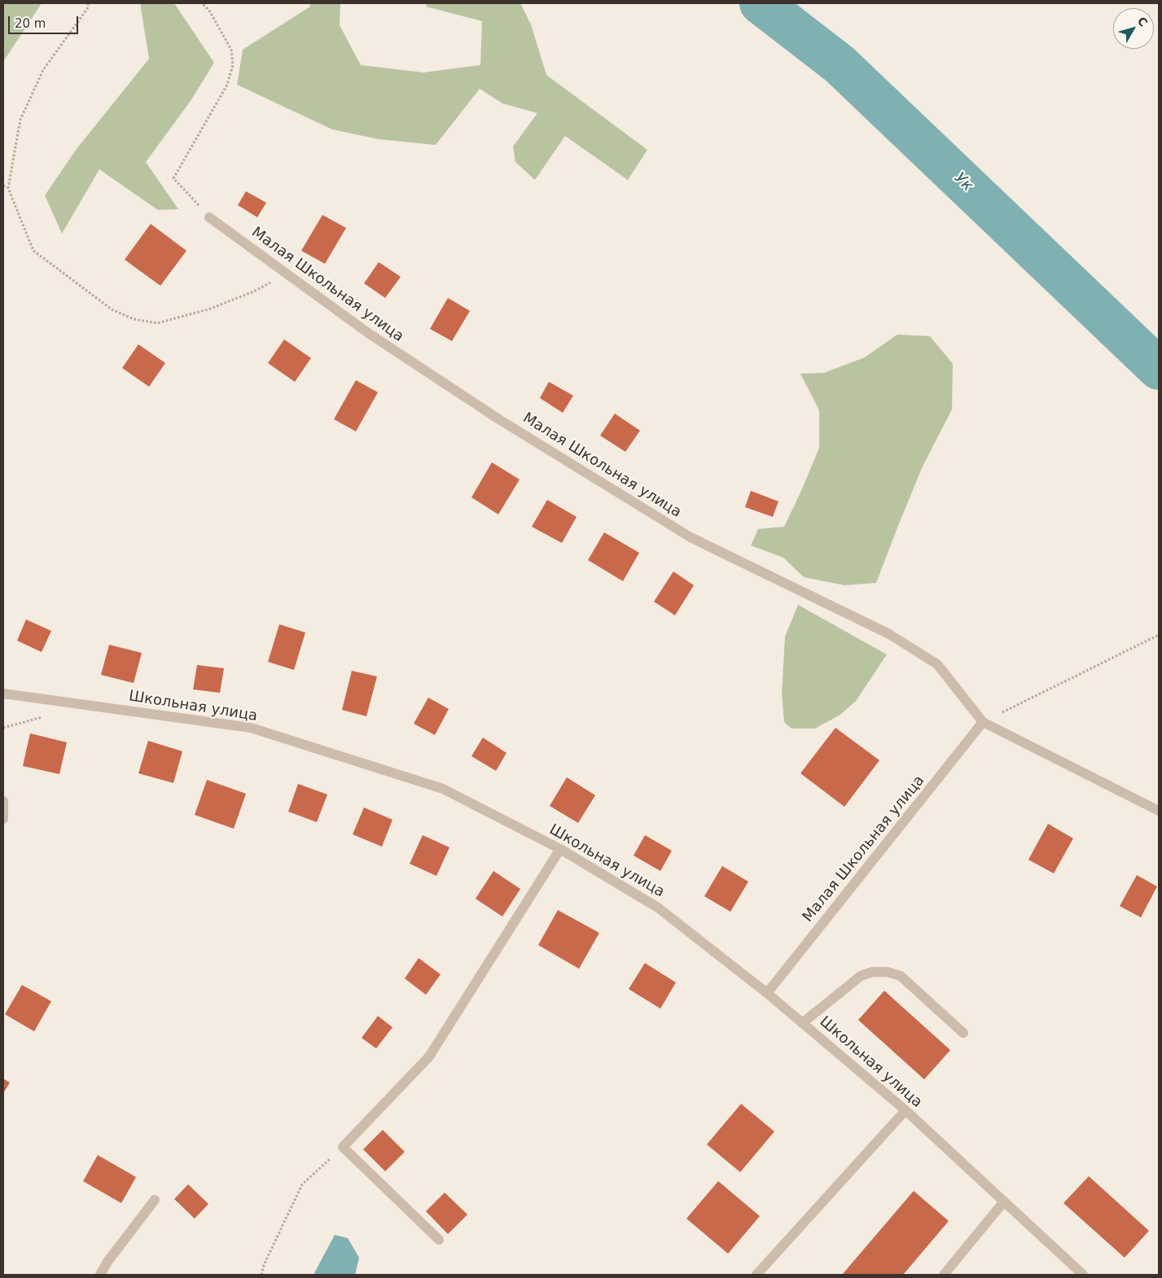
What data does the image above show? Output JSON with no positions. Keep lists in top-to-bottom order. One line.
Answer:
{"streets":{"street":["Малая Школьная улица","Школьная улица"]},"crossings":[["Малая Школьная улица","Школьная улица"]],"water":["Ук"],"scale_bar":"20 m","north":"top right"}
